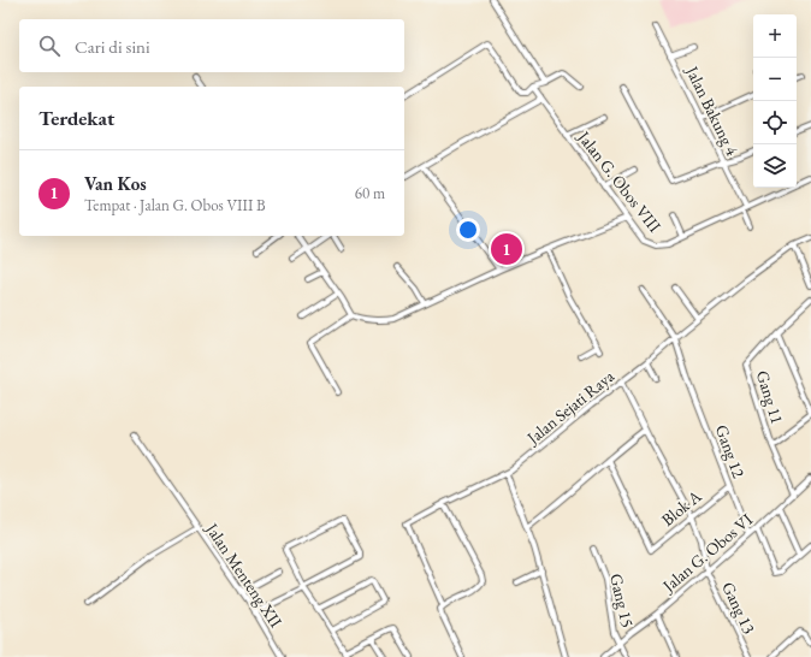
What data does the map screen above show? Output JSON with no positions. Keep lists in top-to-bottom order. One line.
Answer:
{"streets":{"street":["Jalan Bakung 4","Jalan G. Obos VIII","Gang 11","Jalan Sejati Raya","Gang 12","Blok A","Jalan G. Obos VI","Jalan Menteng XII","Gang 15","Gang 13"]},"crossings":[["Jalan Bakung 4","Jalan G. Obos VIII"],["Gang 11","Jalan G. Obos VI"],["Jalan Sejati Raya","Gang 12"],["Jalan Sejati Raya","Gang 13"],["Gang 12","Blok A"],["Gang 12","Jalan G. Obos VI"],["Blok A","Gang 13"],["Jalan G. Obos VI","Gang 15"],["Jalan G. Obos VI","Gang 13"]],"page":{"map_buttons":["+","−"],"search":"Cari di sini","heading":"Terdekat","list":[{"mark":"1","name":"Van Kos","note":"Tempat · Jalan G. Obos VIII B","value":"60 m"}],"pins":"1"}}
